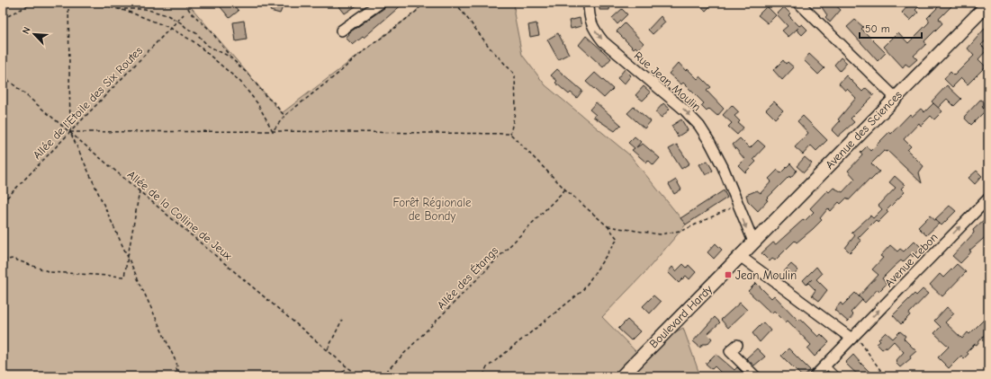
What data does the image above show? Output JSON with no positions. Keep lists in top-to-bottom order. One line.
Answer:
{"streets":{"street":["Rue Jean Moulin","Avenue des Sciences","Avenue Lebon","Boulevard Hardy"],"path":["Allée de l'Etoile des Six Routes","Allée de la Colline de Jeux","Allée des Étangs"]},"crossings":[["Rue Jean Moulin","Avenue des Sciences"],["Allée de l'Etoile des Six Routes","Allée de la Colline de Jeux"],["Avenue des Sciences","Boulevard Hardy"]],"one_way":["Rue Jean Moulin","Avenue Lebon"],"parks":["Forêt Régionale de Bondy"],"places":{"transit":["Jean Moulin"]},"scale_bar":"50 m","north":"top left"}
